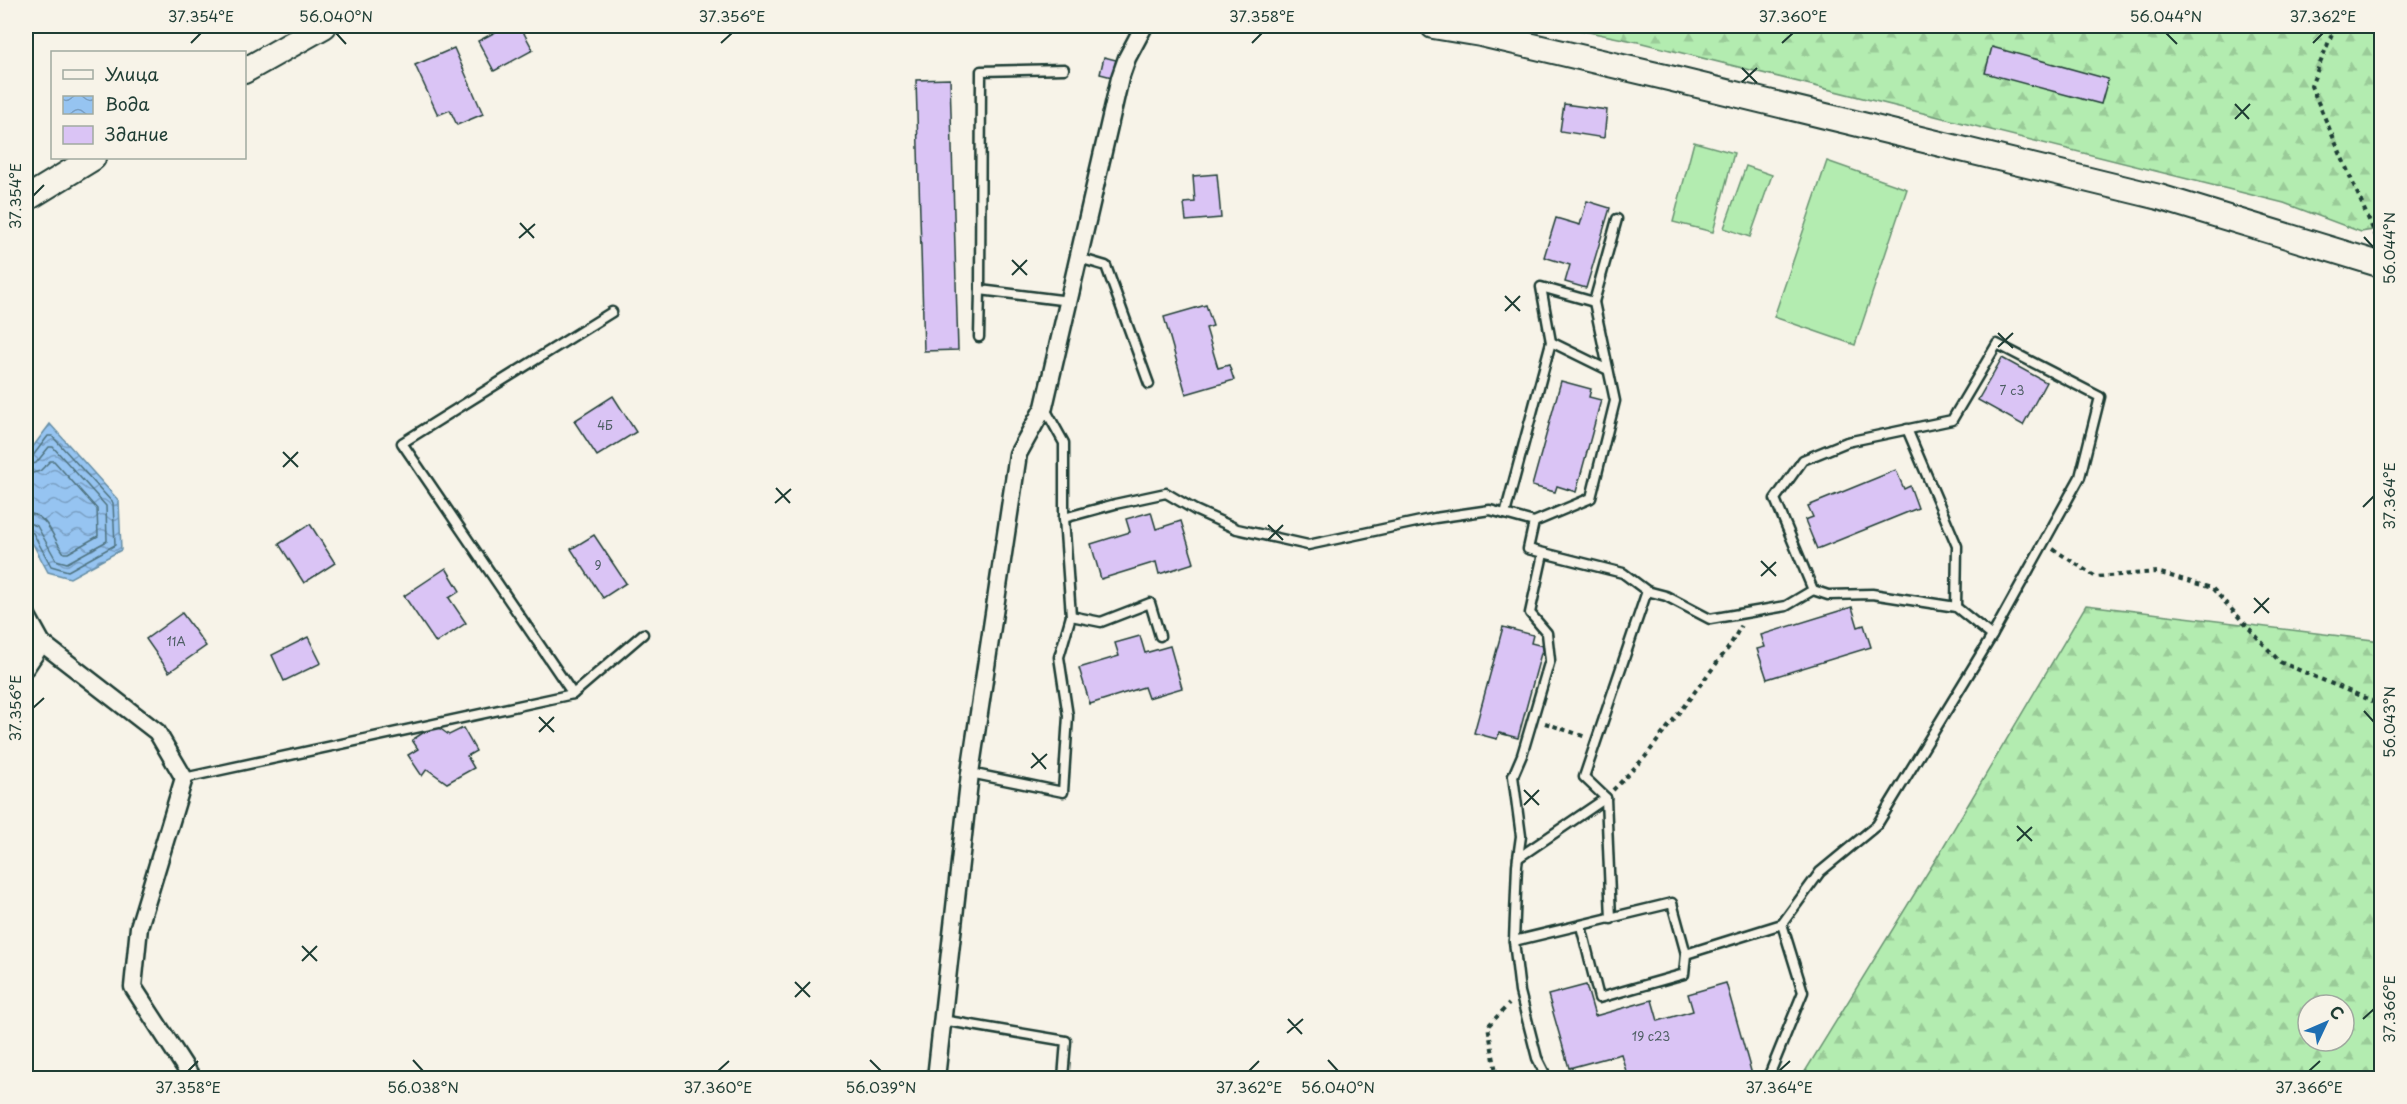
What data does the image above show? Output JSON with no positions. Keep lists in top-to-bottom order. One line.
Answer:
{"house_numbers":["7 с3","4Б","9","11А","19 с23"],"legend":["Улица","Вода","Здание"],"north":"top right","coordinates":["37.354°E","56.040°N","37.356°E","37.358°E","37.360°E","56.044°N","37.362°E","37.364°E","56.043°N","37.366°E","56.038°N","56.039°N"]}
